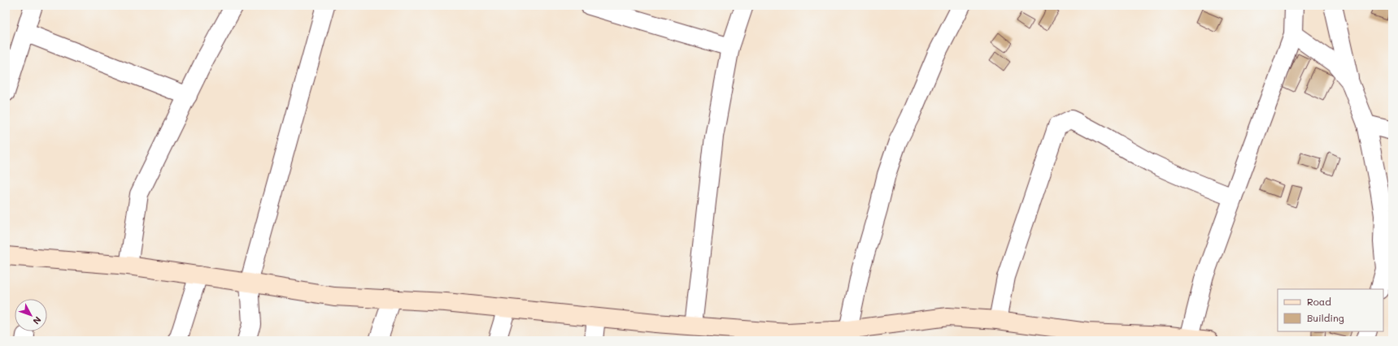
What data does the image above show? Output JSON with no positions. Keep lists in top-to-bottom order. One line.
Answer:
{"legend":["Road","Building"],"north":"bottom right"}
